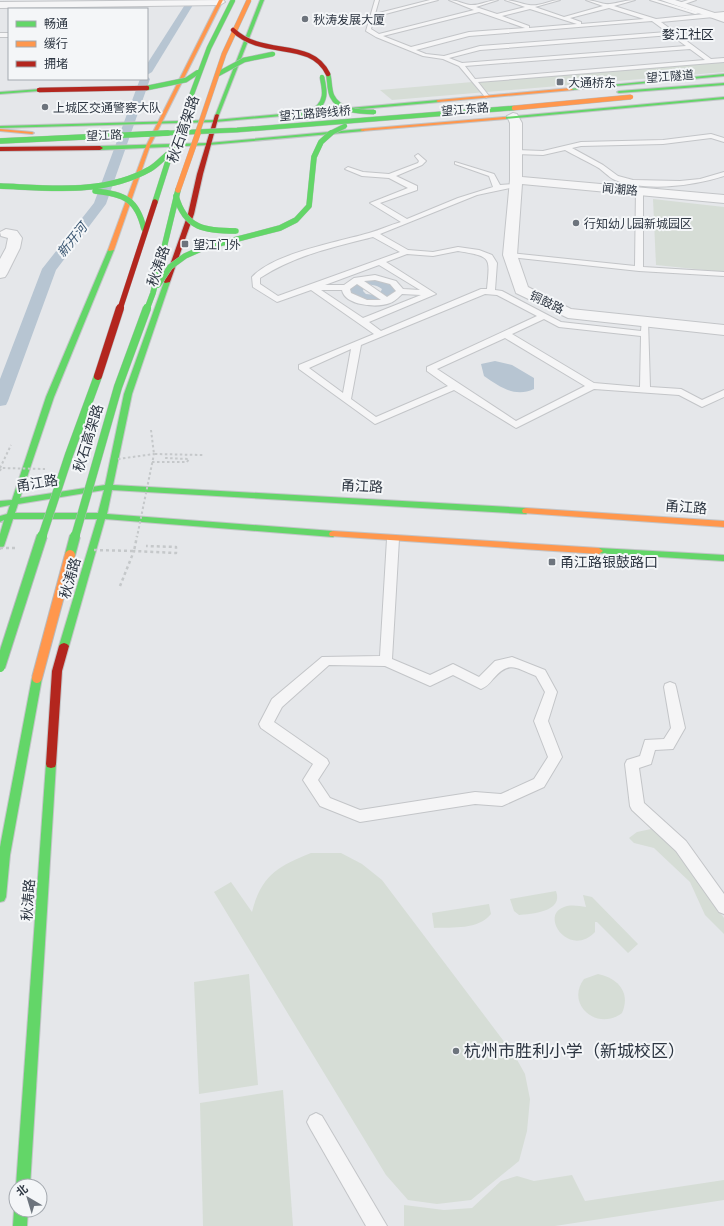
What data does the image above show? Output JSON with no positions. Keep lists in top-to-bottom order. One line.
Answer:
{"streets":{"main road":["望江隧道","望江东路","望江路跨线桥","秋石高架路","望江路","秋涛路","甬江路"],"street":["闻潮路","铜鼓路"]},"crossings":[["望江隧道","望江路跨线桥"],["望江东路","望江路"],["望江东路","秋涛路"],["望江东路","铜鼓路"],["望江路","秋涛路"],["闻潮路","铜鼓路"],["秋涛路","甬江路"]],"districts":["婺江社区"],"water":["新开河"],"places":{"other":["秋涛发展大厦","上城区交通警察大队","行知幼儿园新城园区","杭州市胜利小学（新城校区）"],"transit":["大通桥东","望江门外","甬江路银鼓路口"]},"legend":["畅通","缓行","拥堵"],"north":"top left"}
